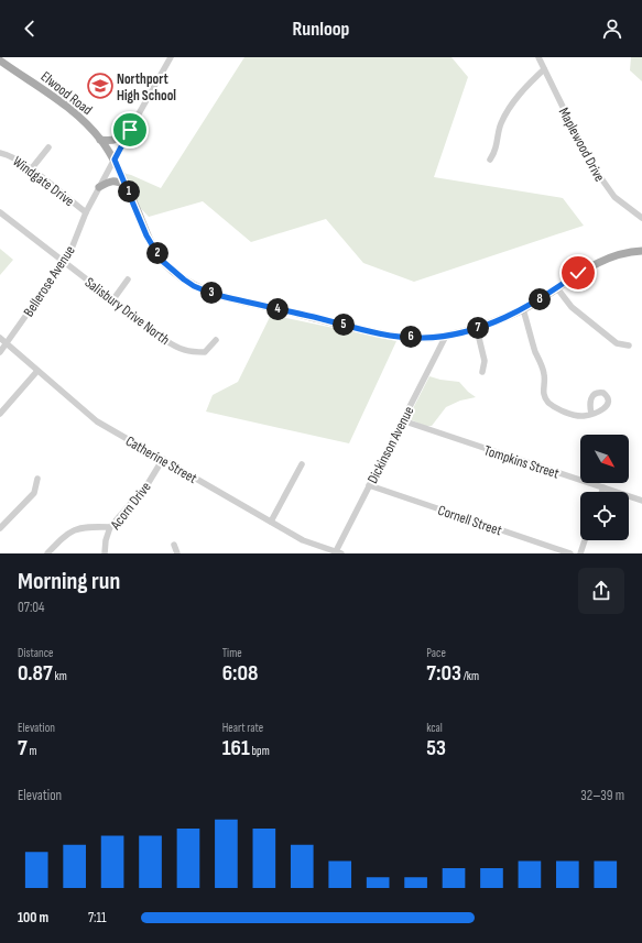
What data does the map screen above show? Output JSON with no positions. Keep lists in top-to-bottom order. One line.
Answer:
{"streets":{"main road":["Elwood Road"],"street":["Maplewood Drive","Windgate Drive","Bellerose Avenue","Salisbury Drive North","Dickinson Avenue","Catherine Street","Tompkins Street","Acorn Drive","Cornell Street"]},"crossings":[["Elwood Road","Bellerose Avenue"],["Elwood Road","Dickinson Avenue"],["Windgate Drive","Bellerose Avenue"],["Bellerose Avenue","Salisbury Drive North"],["Bellerose Avenue","Catherine Street"],["Dickinson Avenue","Catherine Street"],["Dickinson Avenue","Tompkins Street"],["Dickinson Avenue","Cornell Street"],["Catherine Street","Acorn Drive"]],"places":{"school or university":["Northport High School"]},"north":"bottom right","page":{"header":"Runloop","pins":["1","2","3","8","4","5","7","6"],"heading":["Morning run","07:04"],"stats":[["Distance","0.87 km"],["Time","6:08"],["Pace","7:03 /km"],["Elevation","7 m"],["Heart rate","161 bpm"],["kcal","53"]],"chart":["Elevation","32–39 m"],"list":[{"name":"100 m","note":"7:11"}]}}
